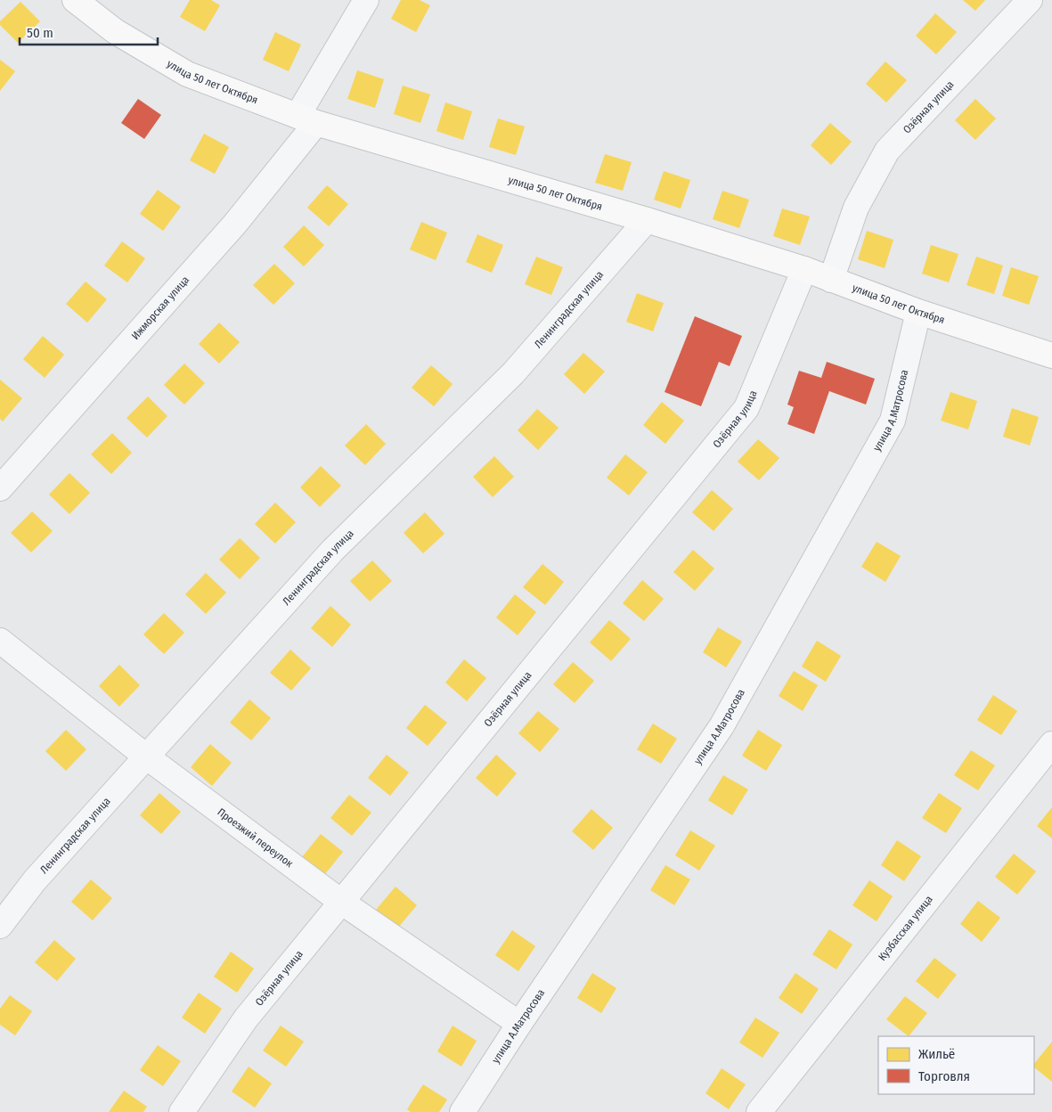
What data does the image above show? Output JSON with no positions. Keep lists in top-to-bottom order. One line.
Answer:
{"streets":{"main road":["улица 50 лет Октября"],"street":["Озёрная улица","Ижморская улица","Ленинградская улица","улица А.Матросова","Проезжий переулок","Кузбасская улица"]},"crossings":[["улица 50 лет Октября","Озёрная улица"],["улица 50 лет Октября","Ижморская улица"],["улица 50 лет Октября","Ленинградская улица"],["улица 50 лет Октября","улица А.Матросова"],["Озёрная улица","Проезжий переулок"],["Ленинградская улица","Проезжий переулок"],["улица А.Матросова","Проезжий переулок"]],"legend":["Жильё","Торговля"],"scale_bar":"50 m"}
